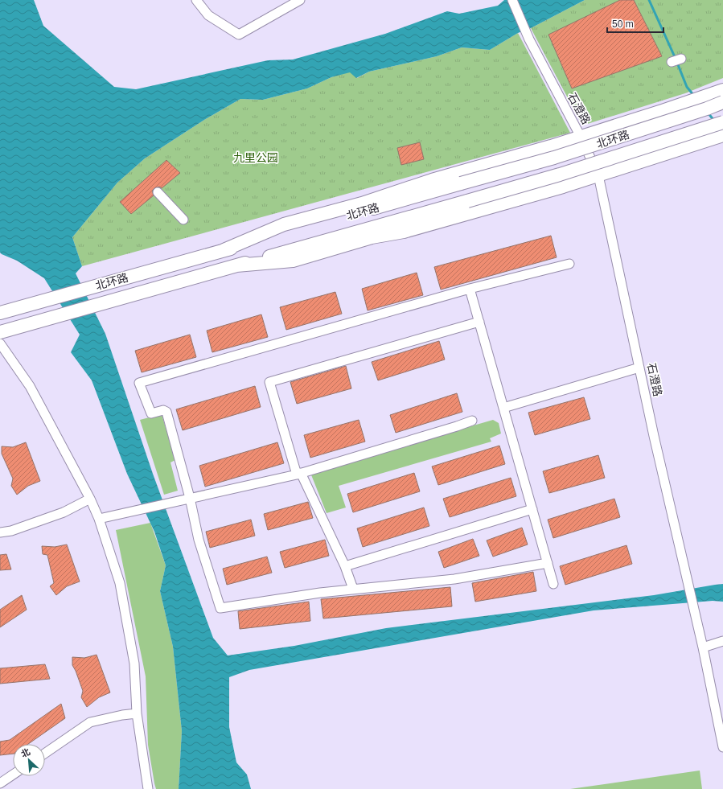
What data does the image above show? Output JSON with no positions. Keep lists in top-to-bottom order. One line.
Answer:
{"streets":{"highway":["北环路"],"street":["石澄路"]},"parks":["九里公园"],"scale_bar":"50 m","north":"top left"}
